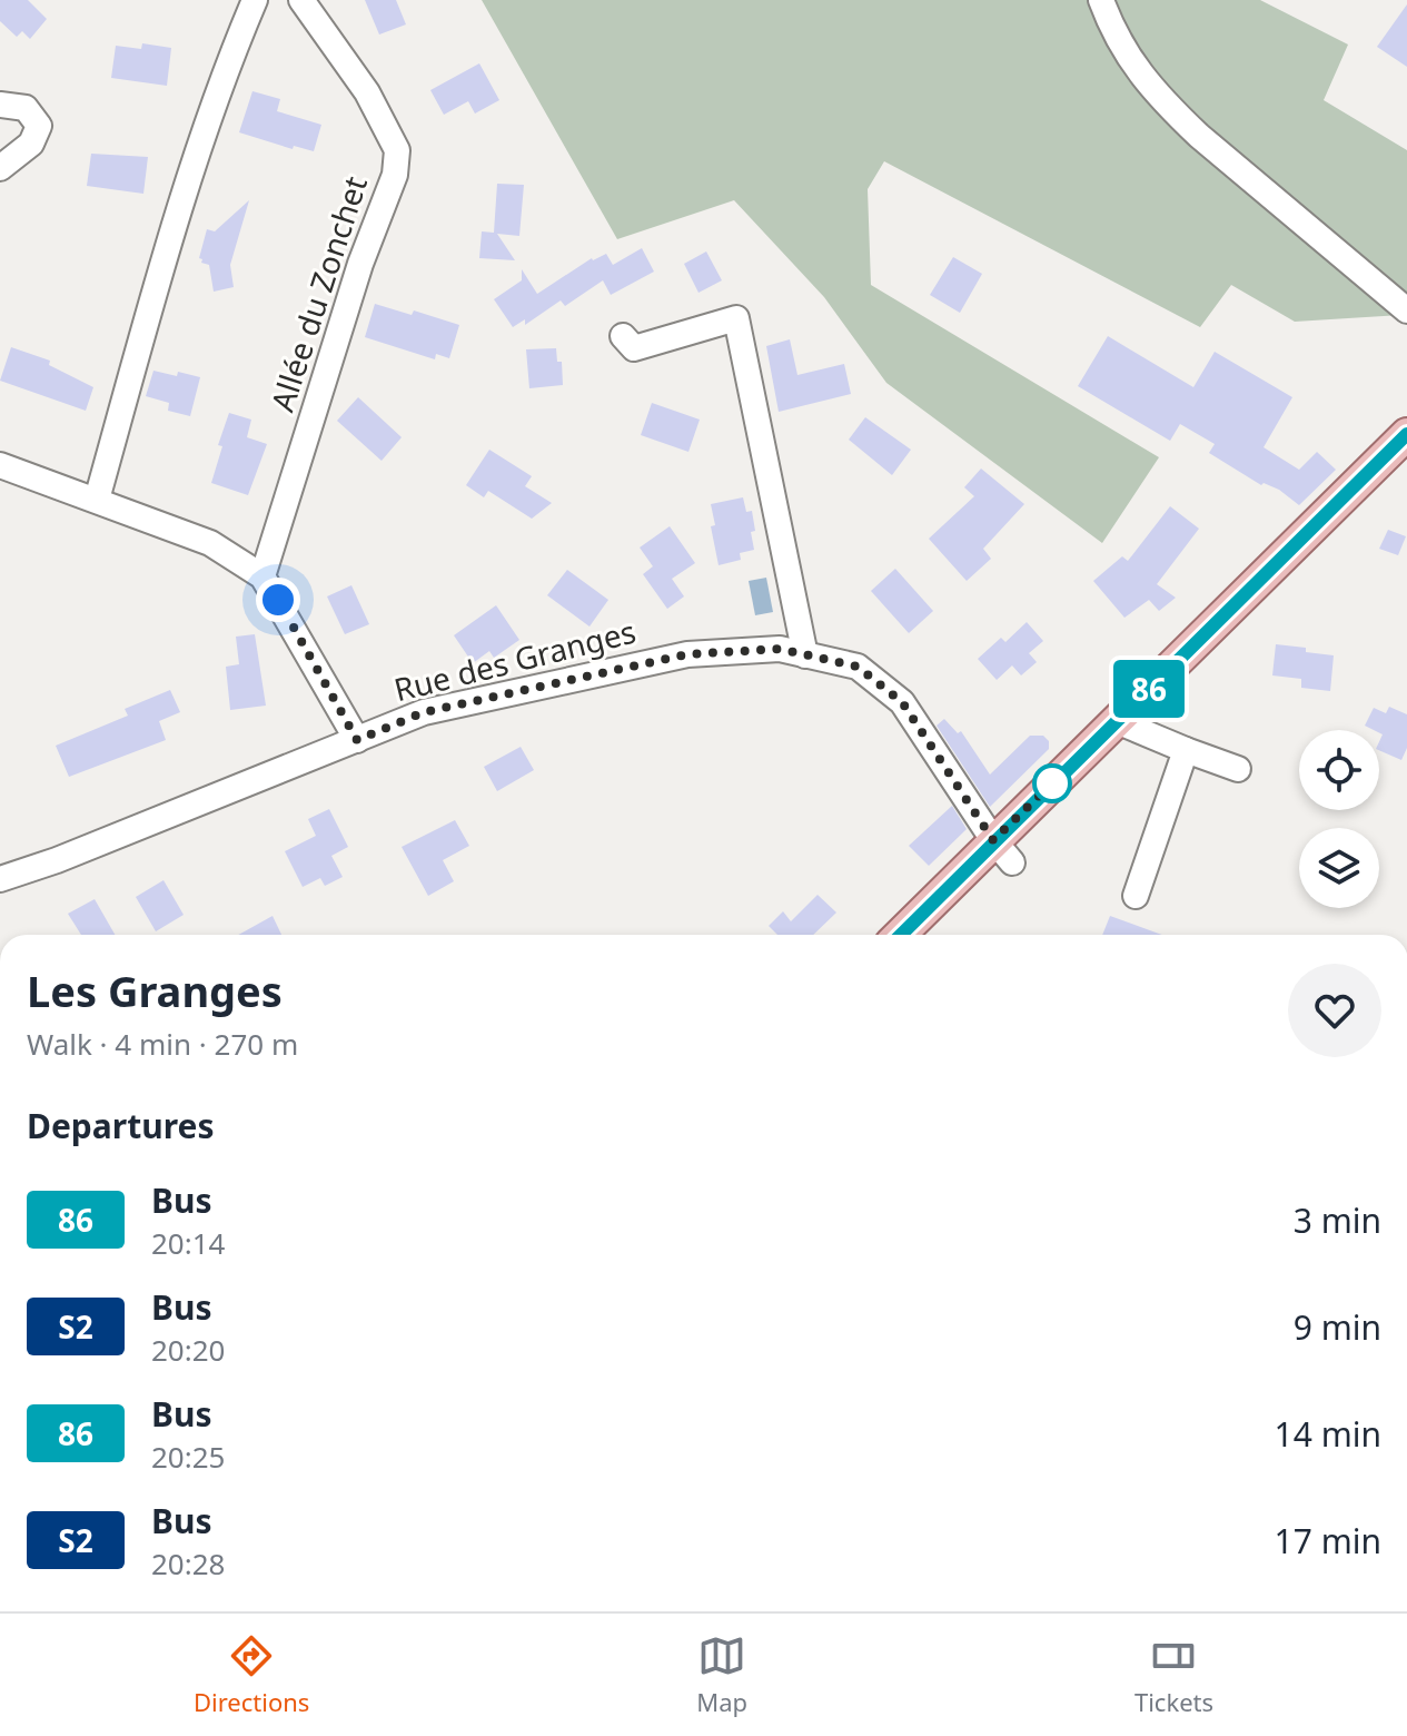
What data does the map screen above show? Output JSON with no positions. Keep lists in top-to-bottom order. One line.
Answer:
{"streets":{"street":["Allée du Zonchet","Rue des Granges"]},"lines":["bus line 86"],"page":{"on_map":"86","heading":[["Les Granges","Walk · 4 min · 270 m"],"Departures"],"list":[{"mark":"86","name":"Bus","note":"20:14","value":"3 min"},{"mark":"S2","name":"Bus","note":"20:20","value":"9 min"},{"mark":"86","name":"Bus","note":"20:25","value":"14 min"},{"mark":"S2","name":"Bus","note":"20:28","value":"17 min"}],"tabs":["Directions","Map","Tickets"]}}
